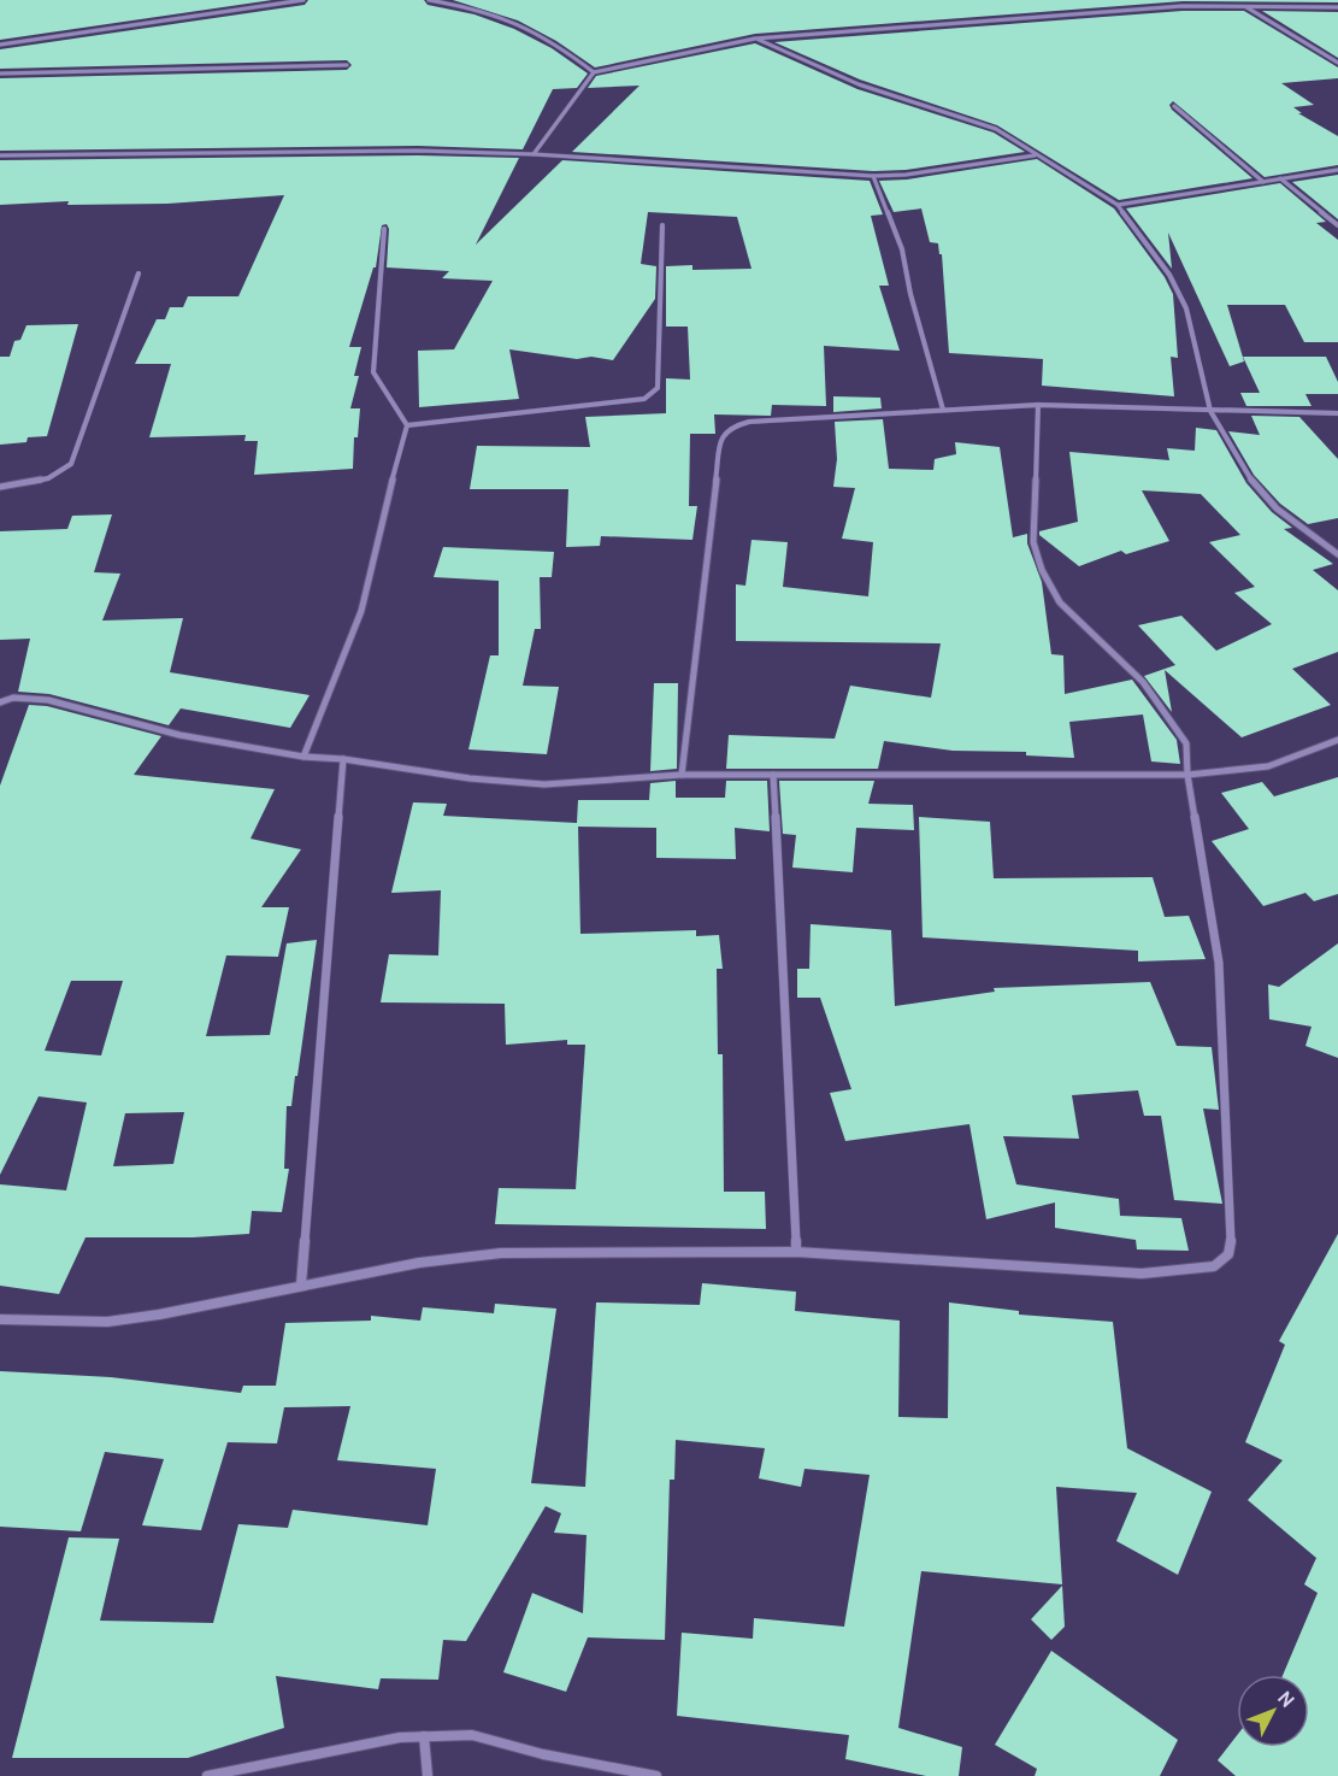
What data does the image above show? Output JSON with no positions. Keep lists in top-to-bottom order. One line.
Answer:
{"north":"top right"}
